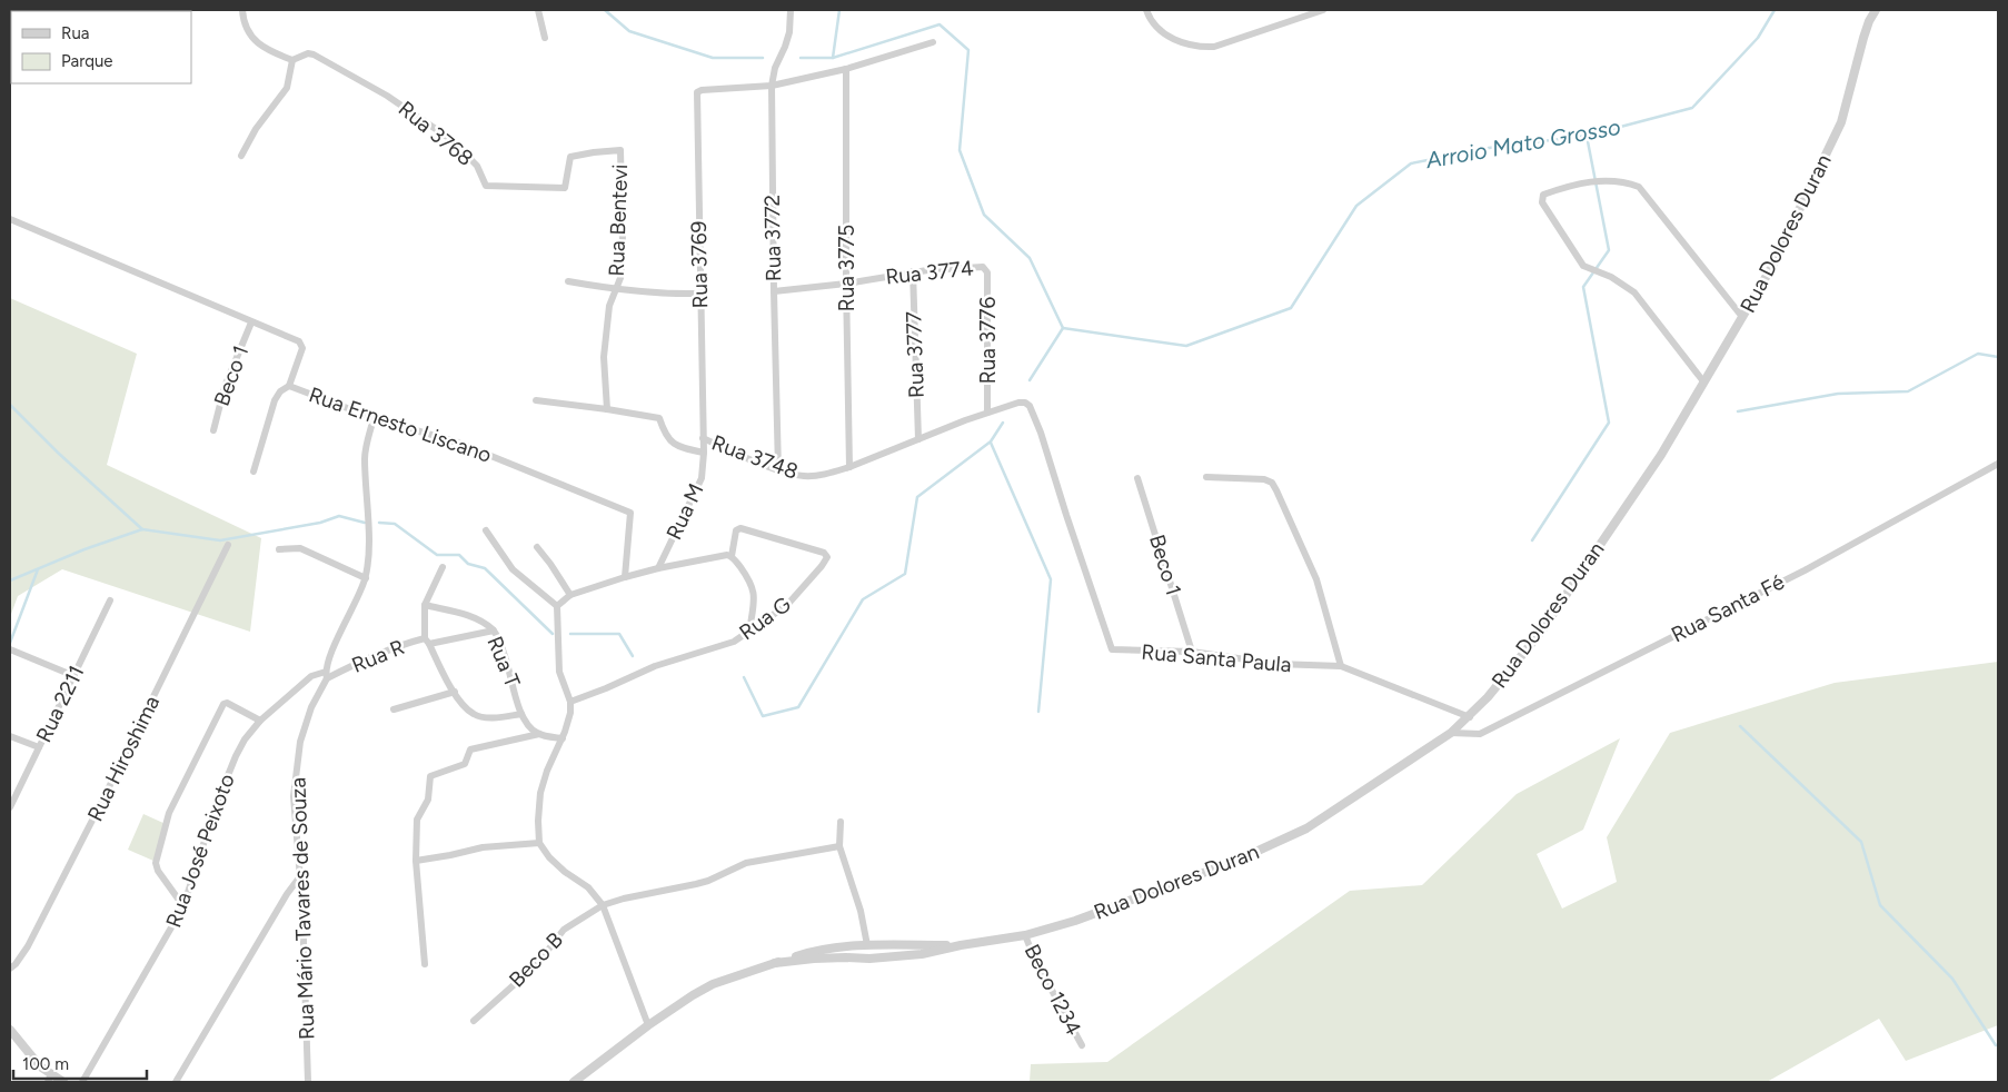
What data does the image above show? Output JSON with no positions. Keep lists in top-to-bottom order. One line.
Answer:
{"streets":{"street":["Rua 3768","Rua Bentevi","Rua Dolores Duran","Rua 3772","Rua 3769","Rua 3775","Rua 3774","Rua 3776","Rua 3777","Beco 1","Rua Ernesto Liscano","Rua 3748","Rua M","Rua Santa Fé","Rua G","Rua R","Rua Santa Paula","Rua T","Rua 2211","Rua Hiroshima","Rua José Peixoto","Rua Mário Tavares de Souza","Beco B","Beco 1234"]},"crossings":[["Rua 3768","Rua Bentevi"],["Rua Bentevi","Rua 3748"],["Rua Dolores Duran","Rua Santa Fé"],["Rua Dolores Duran","Rua Santa Paula"],["Rua Dolores Duran","Beco 1234"],["Rua 3772","Rua 3769"],["Rua 3772","Rua 3774"],["Rua 3772","Rua 3748"],["Rua 3769","Rua 3748"],["Rua 3775","Rua 3774"],["Rua 3775","Rua 3748"],["Rua 3774","Rua 3776"],["Rua 3774","Rua 3777"],["Rua 3776","Rua Santa Paula"],["Rua 3777","Rua 3748"],["Beco 1","Rua Ernesto Liscano"],["Beco 1","Rua Santa Paula"],["Rua Ernesto Liscano","Rua Mário Tavares de Souza"],["Rua 3748","Rua M"],["Rua 3748","Rua Santa Paula"],["Rua R","Rua T"],["Rua R","Rua José Peixoto"],["Rua R","Rua Mário Tavares de Souza"],["Rua José Peixoto","Rua Mário Tavares de Souza"]],"water":["Arroio Mato Grosso"],"legend":["Rua","Parque"],"scale_bar":"100 m"}
